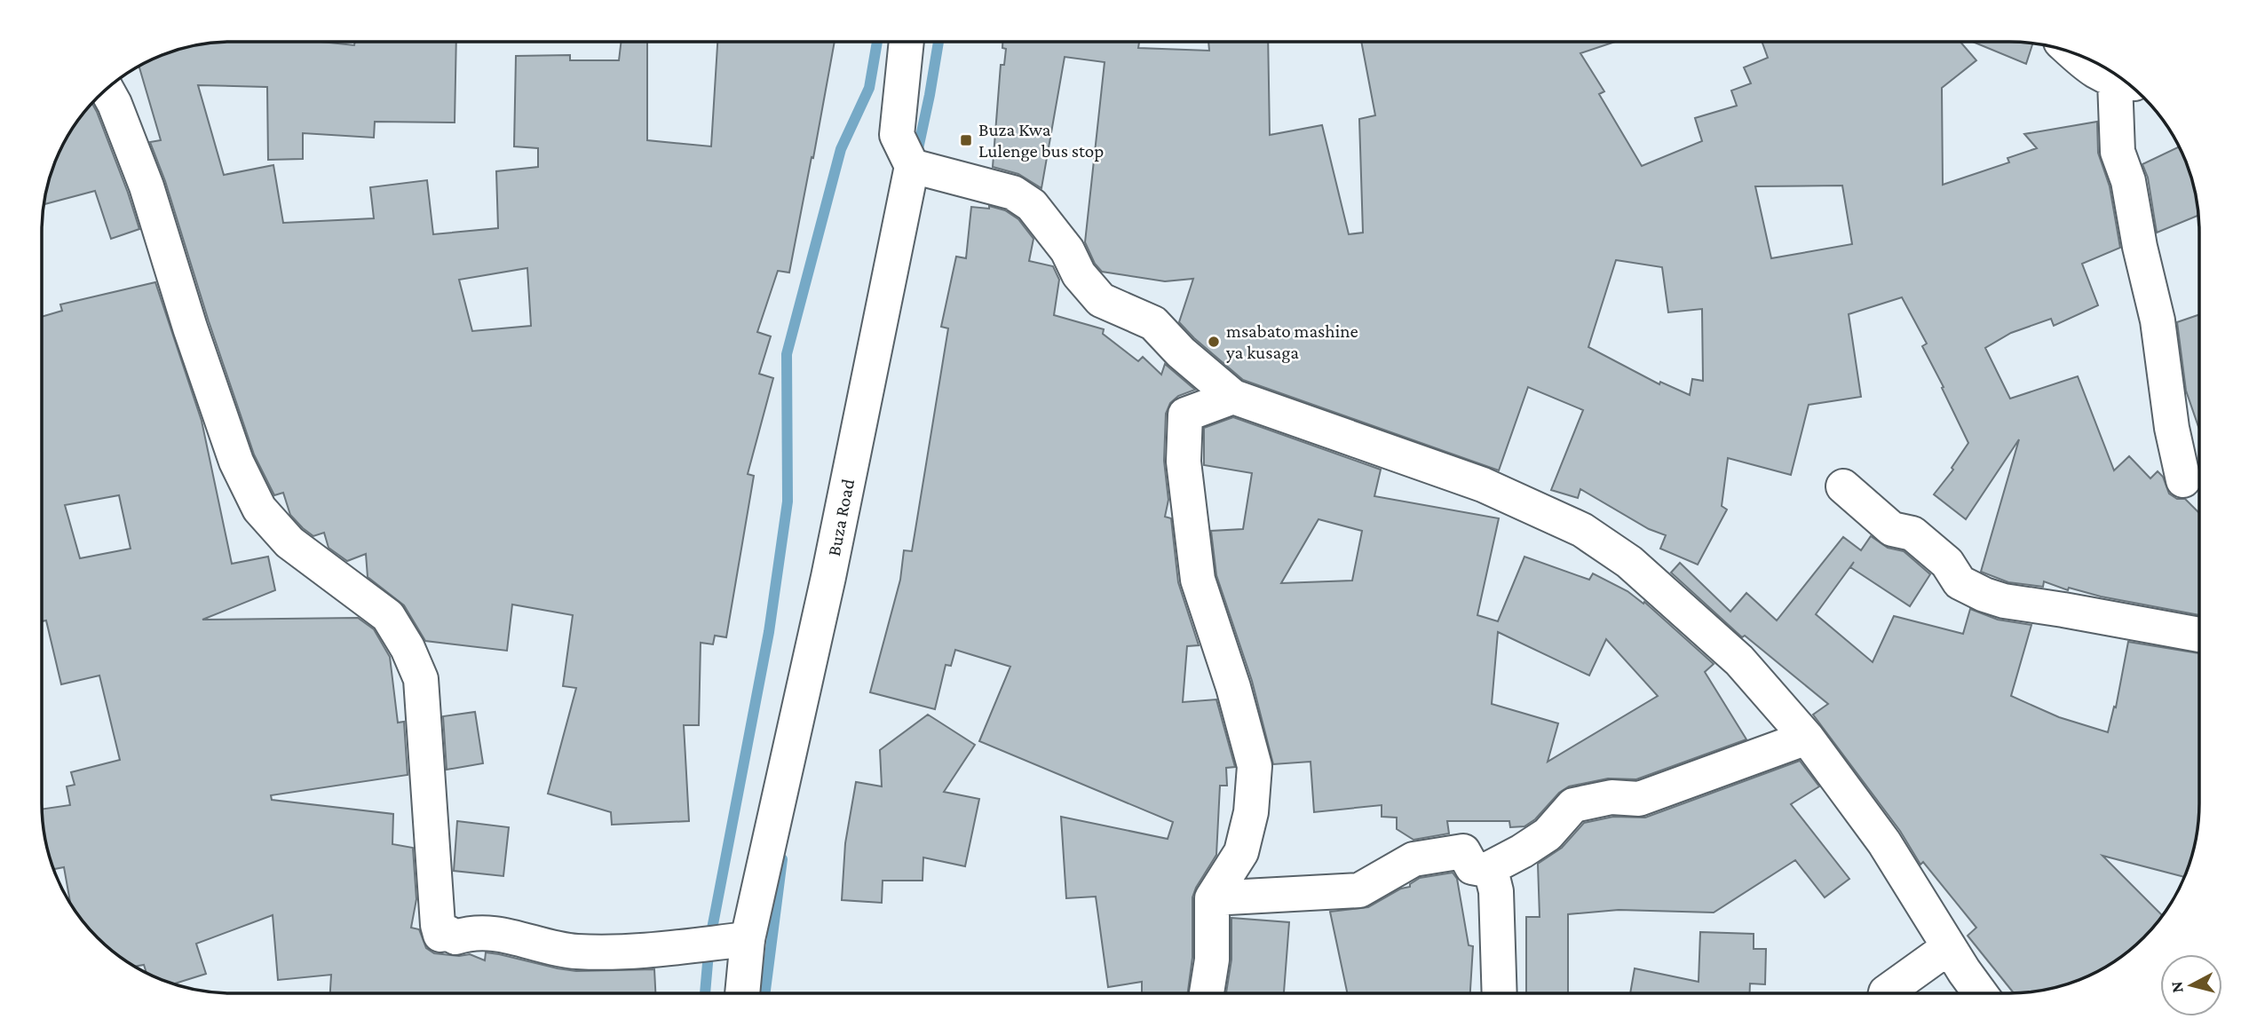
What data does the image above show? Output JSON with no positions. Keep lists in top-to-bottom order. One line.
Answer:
{"streets":{"street":["Buza Road"]},"places":{"transit":["Buza Kwa Lulenge bus stop"],"other":["msabato mashine ya kusaga"]},"north":"left"}
